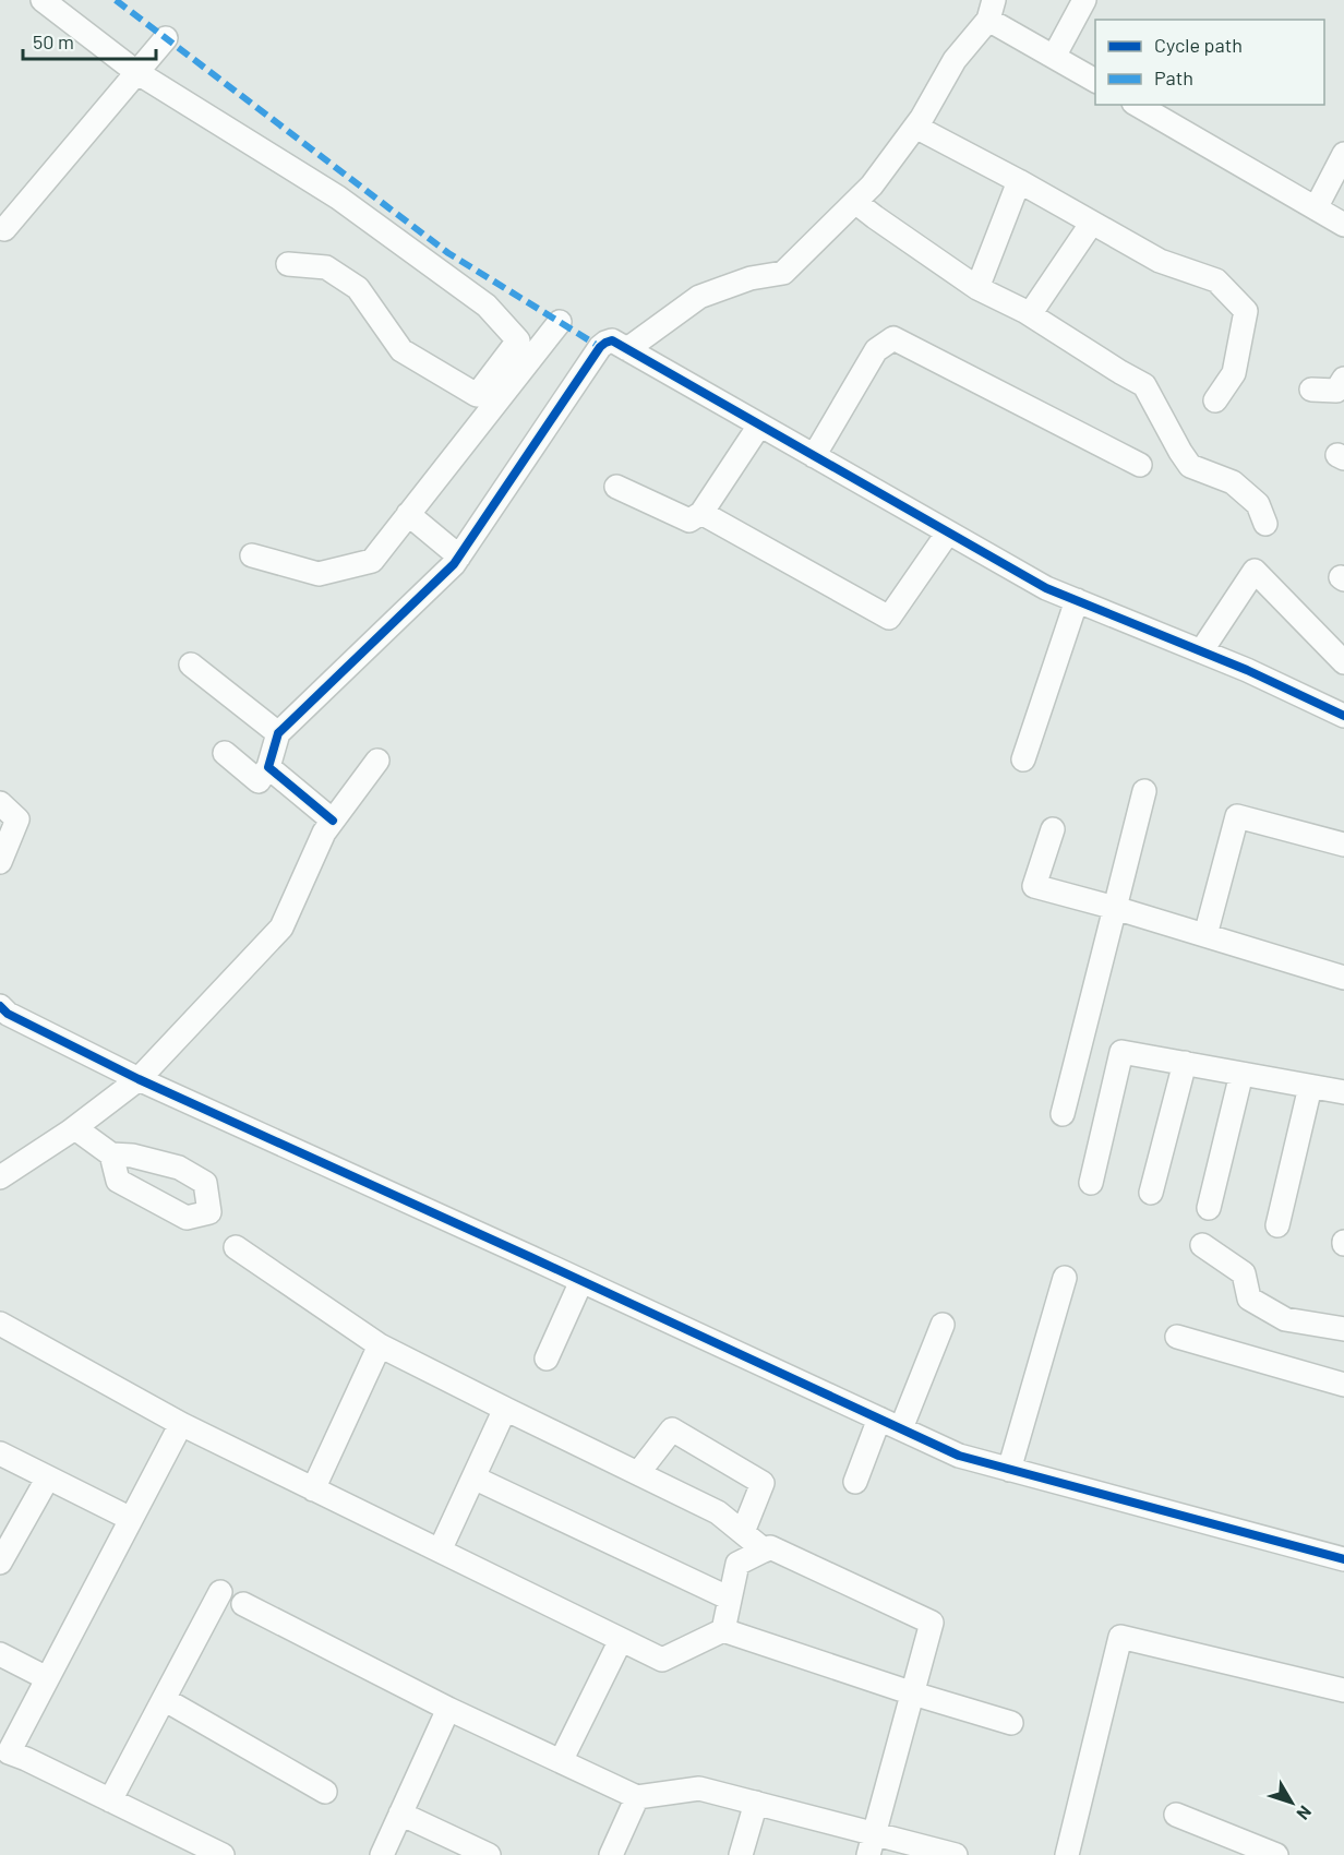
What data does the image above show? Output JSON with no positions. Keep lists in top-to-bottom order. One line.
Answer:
{"legend":["Cycle path","Path"],"scale_bar":"50 m","north":"bottom right"}
